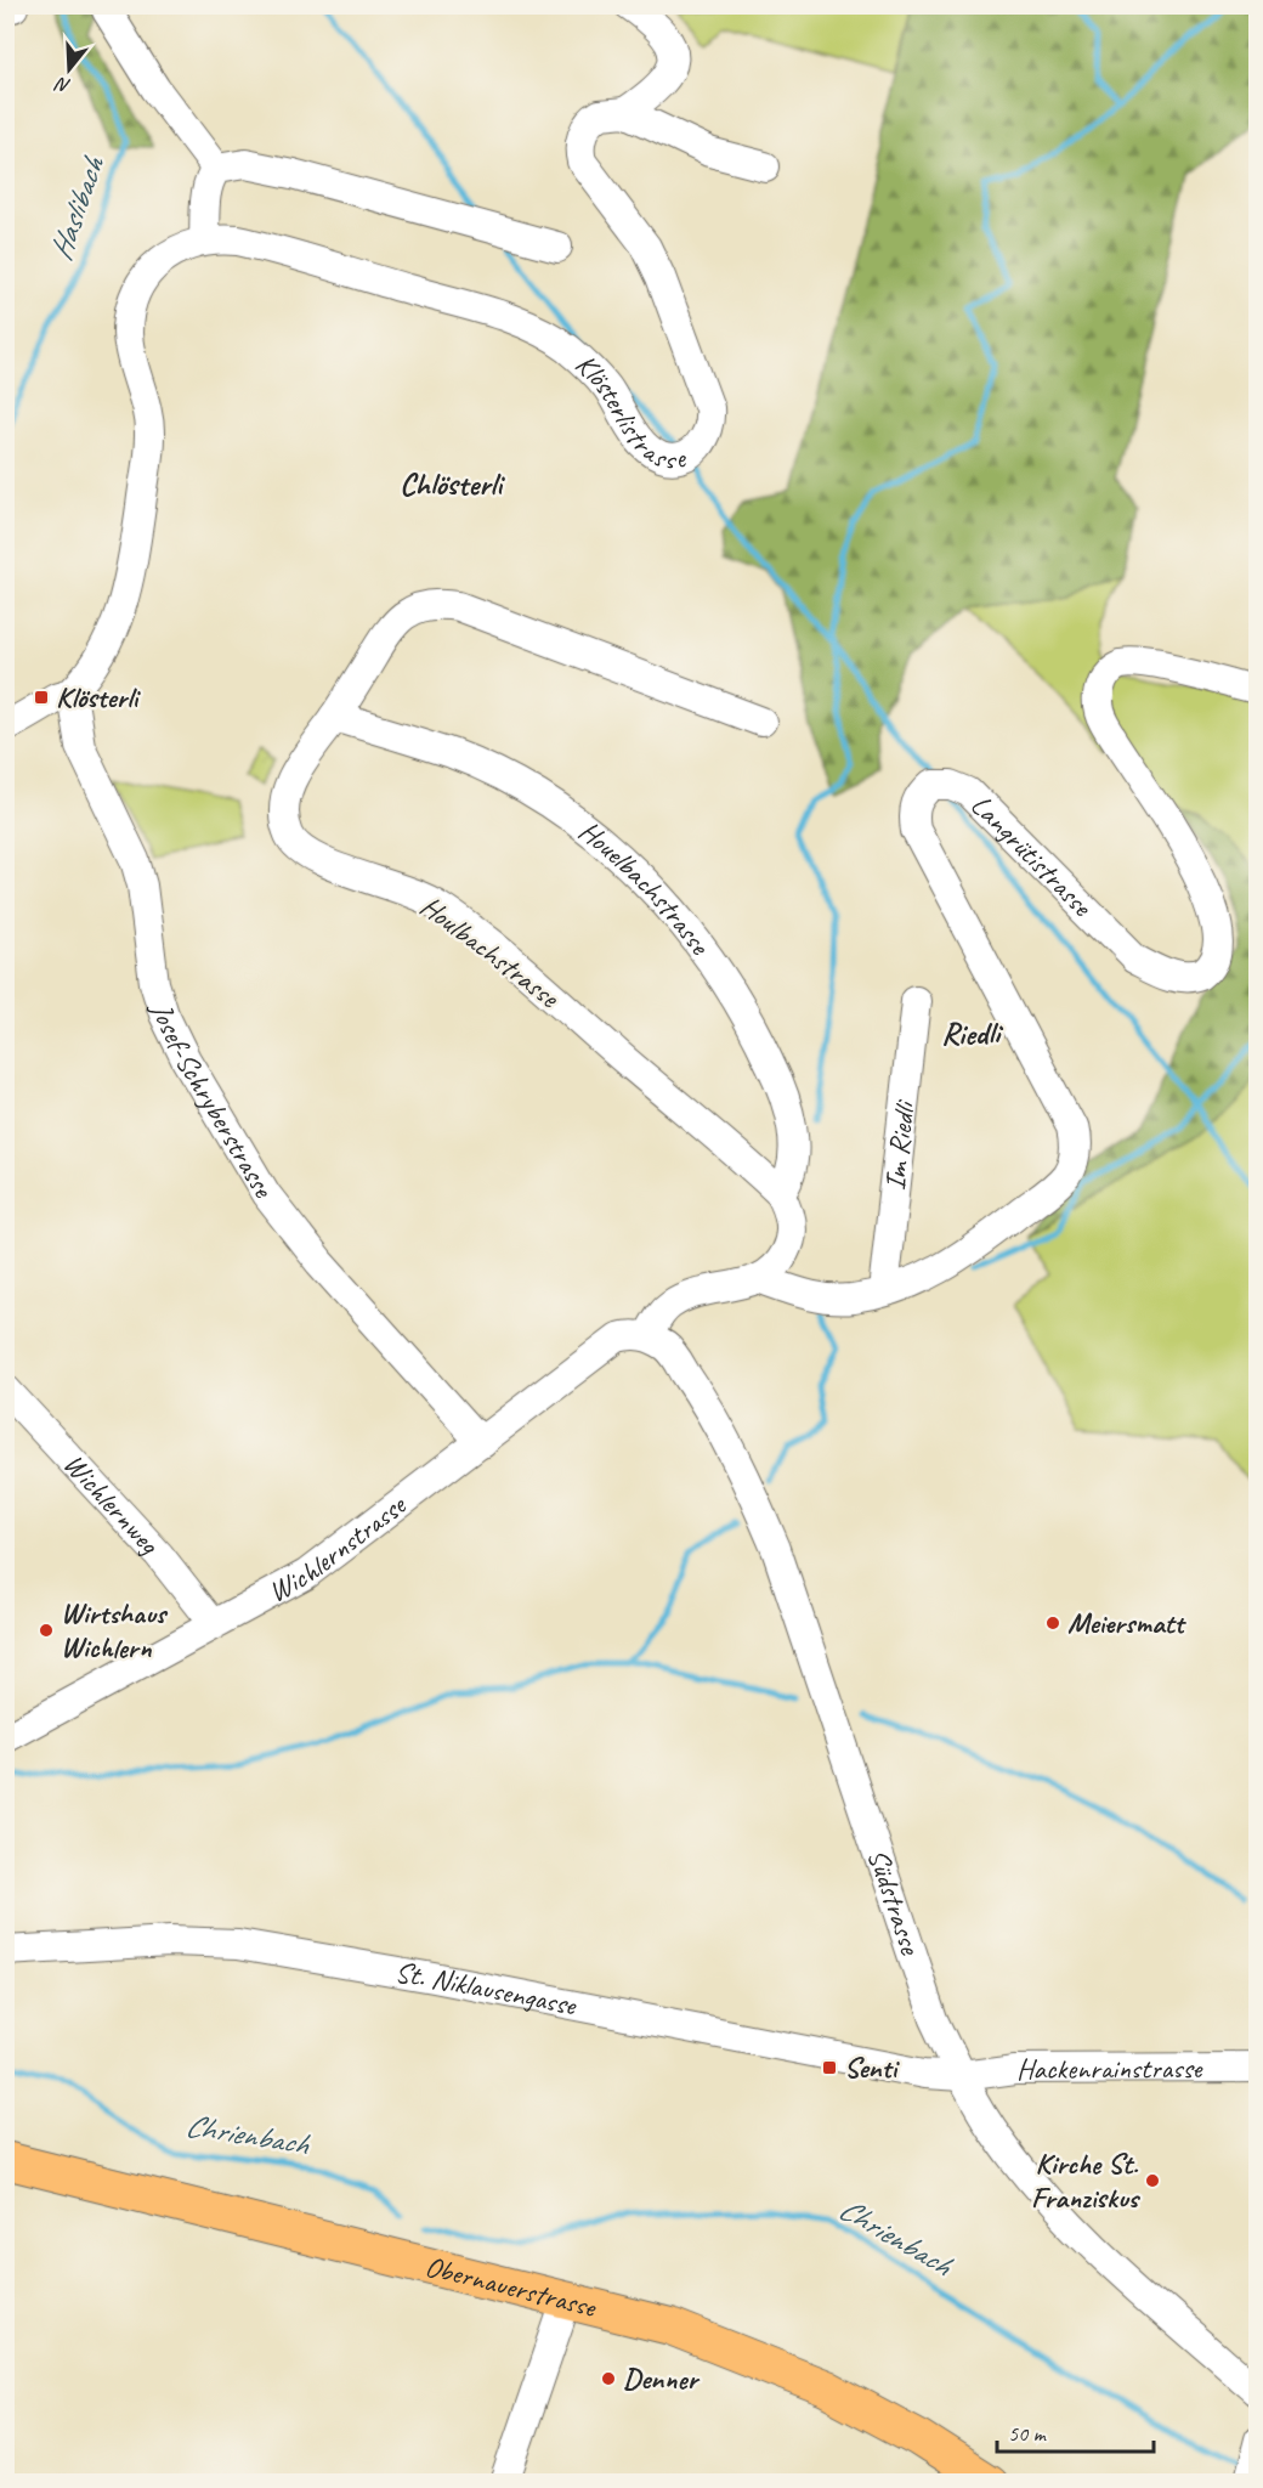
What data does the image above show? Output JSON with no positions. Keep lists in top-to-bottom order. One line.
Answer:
{"streets":{"main road":["Obernauerstrasse"],"street":["Klösterlistrasse","Langrütistrasse","Houelbachstrasse","Houlbachstrasse","Josef-Schryberstrasse","Im Riedli","Wichlernweg","Wichlernstrasse","Südstrasse","St. Niklausengasse","Hackenrainstrasse"]},"crossings":[["Klösterlistrasse","Josef-Schryberstrasse"],["Langrütistrasse","Im Riedli"],["Houelbachstrasse","Houlbachstrasse"],["Josef-Schryberstrasse","Wichlernstrasse"],["Wichlernweg","Wichlernstrasse"],["Wichlernstrasse","Südstrasse"],["Südstrasse","St. Niklausengasse"],["Südstrasse","Hackenrainstrasse"],["St. Niklausengasse","Hackenrainstrasse"]],"districts":["Chlösterli","Riedli"],"water":["Haslibach","Chrienbach"],"places":{"transit":["Klösterli","Senti"],"other":["Meiersmatt","Wirtshaus Wichlern","Kirche St. Franziskus","Denner"]},"scale_bar":"50 m","north":"bottom"}
